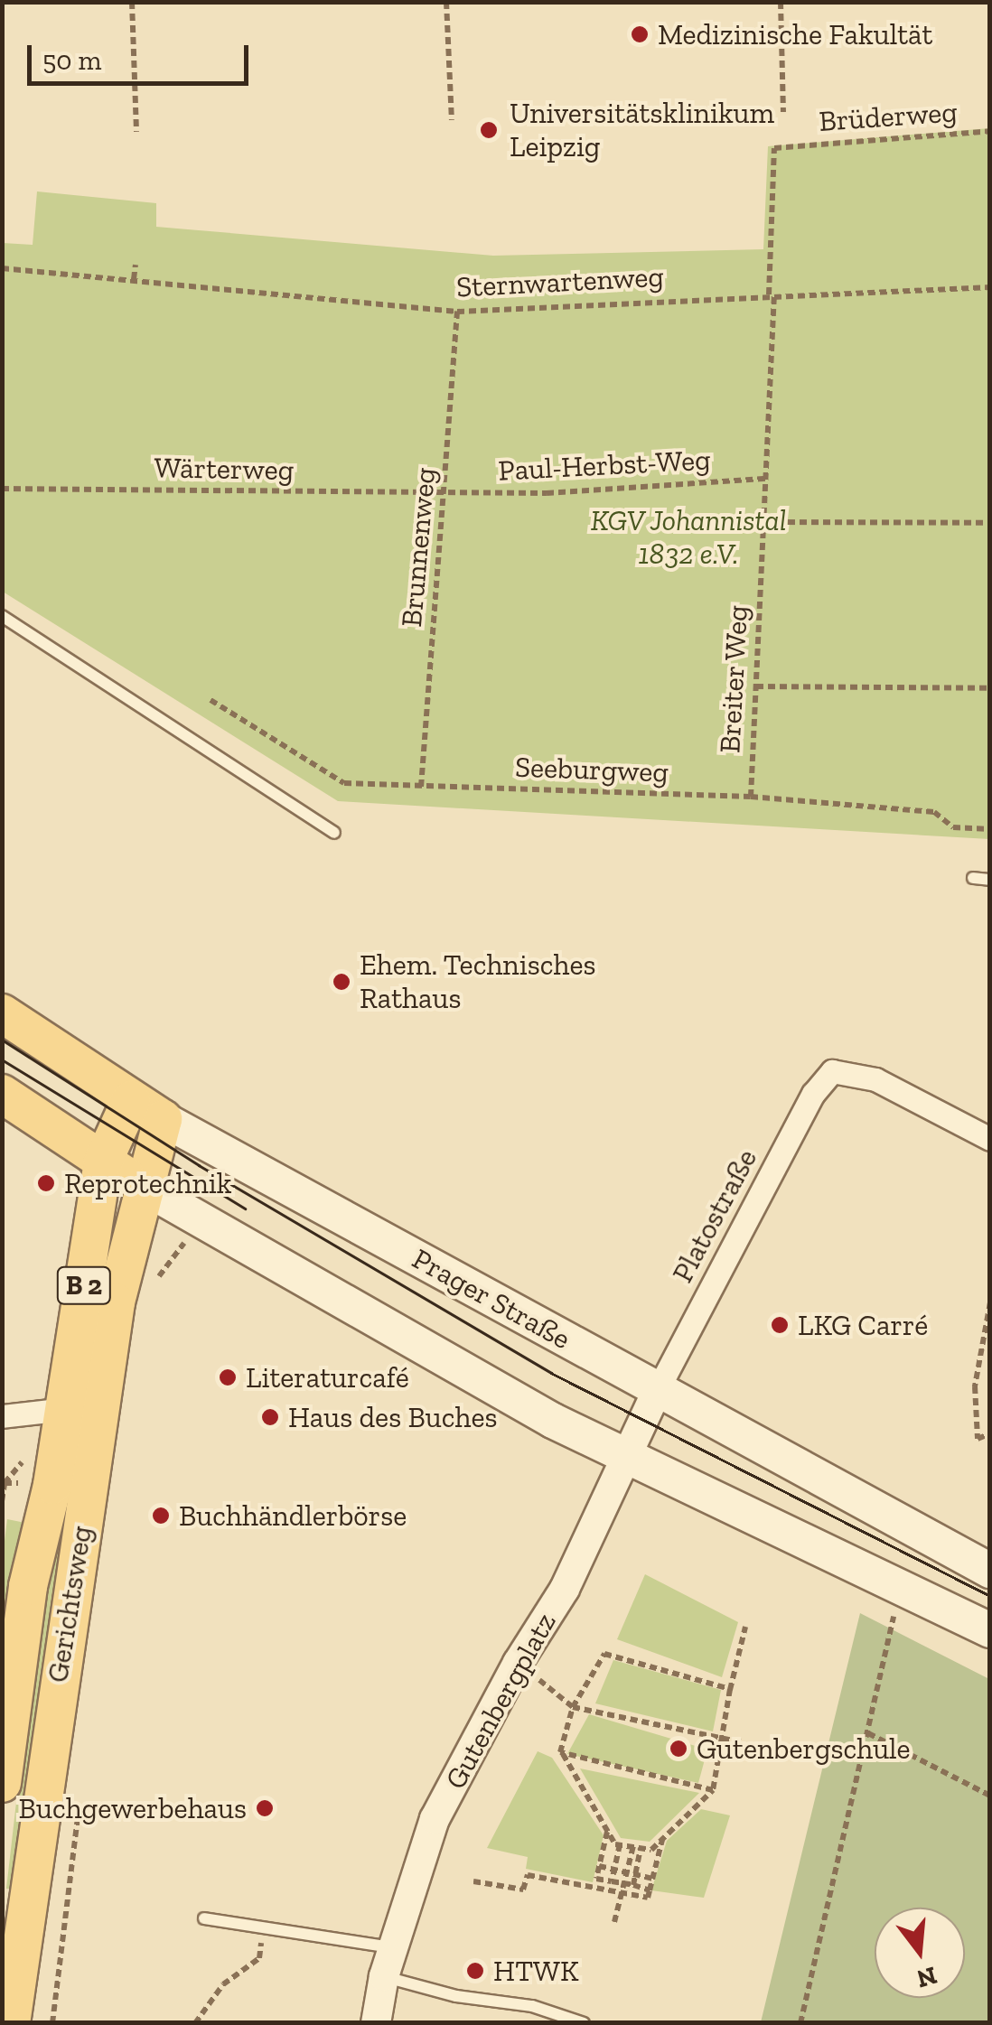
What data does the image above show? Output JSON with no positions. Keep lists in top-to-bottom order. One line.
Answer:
{"streets":{"main road":["B 2","Prager Straße","Gerichtsweg"],"street":["Platostraße","Gutenbergplatz"],"path":["Brüderweg","Sternwartenweg","Paul-Herbst-Weg","Wärterweg","Brunnenweg","Breiter Weg","Seeburgweg"]},"crossings":[["Brüderweg","Sternwartenweg"],["Brüderweg","Breiter Weg"],["Sternwartenweg","Brunnenweg"],["Sternwartenweg","Breiter Weg"],["Paul-Herbst-Weg","Wärterweg"],["Paul-Herbst-Weg","Brunnenweg"],["Paul-Herbst-Weg","Breiter Weg"],["Wärterweg","Brunnenweg"],["Brunnenweg","Seeburgweg"],["Breiter Weg","Seeburgweg"],["Platostraße","Prager Straße"],["Platostraße","Gutenbergplatz"],["B 2","Prager Straße"],["B 2","Gerichtsweg"],["Prager Straße","Gutenbergplatz"]],"parks":["KGV Johannistal 1832 e.V."],"places":["Medizinische Fakultät","Universitätsklinikum Leipzig","Ehem. Technisches Rathaus","Reprotechnik","LKG Carré","Literaturcafé","Haus des Buches","Buchhändlerbörse","Gutenbergschule","Buchgewerbehaus","HTWK"],"scale_bar":"50 m","north":"bottom"}
